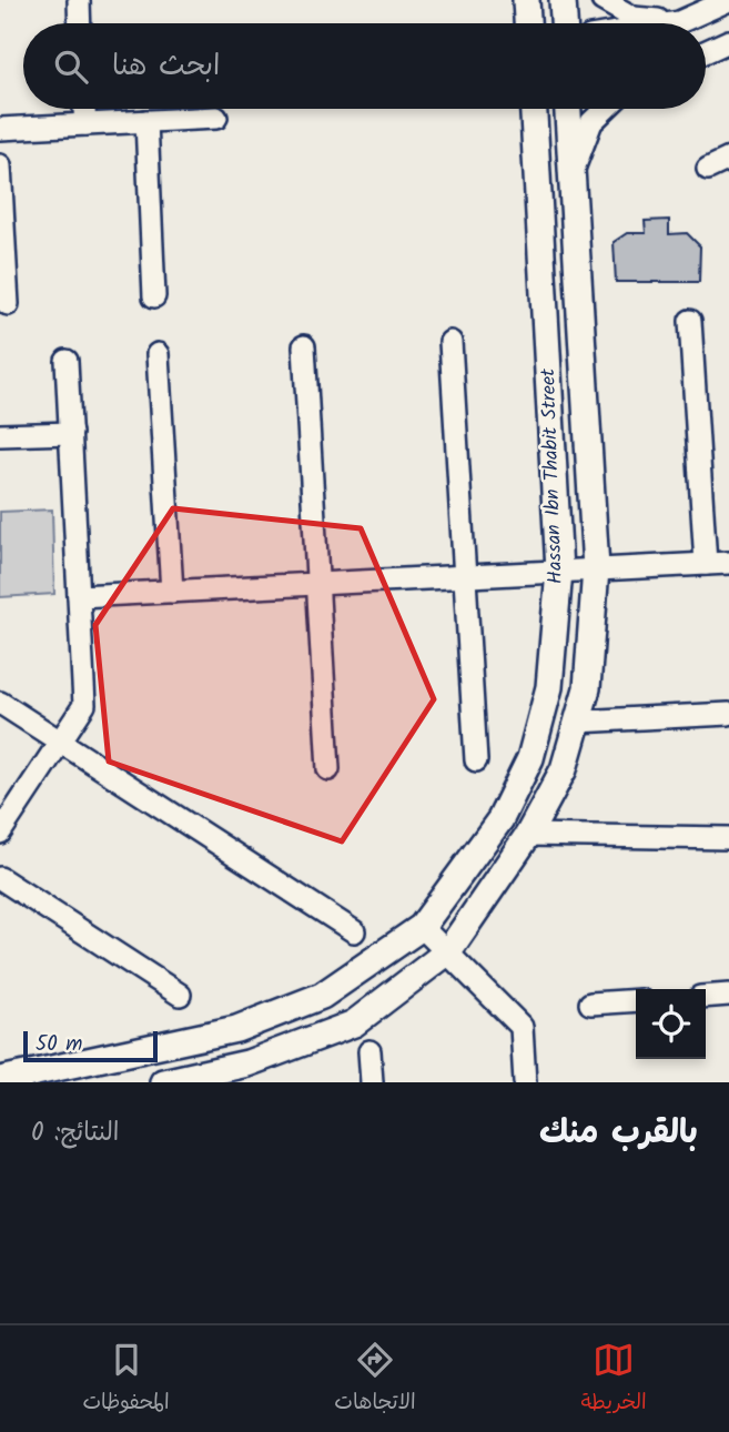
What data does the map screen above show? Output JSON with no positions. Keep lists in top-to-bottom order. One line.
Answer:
{"streets":{"street":["Hassan Ibn Thabit Street"]},"scale_bar":"50 m","page":{"search":"ابحث هنا","scale":"50 m","heading":["بالقرب منك","النتائج: 0"],"nav":["الخريطة","الاتجاهات","المحفوظات"]}}
